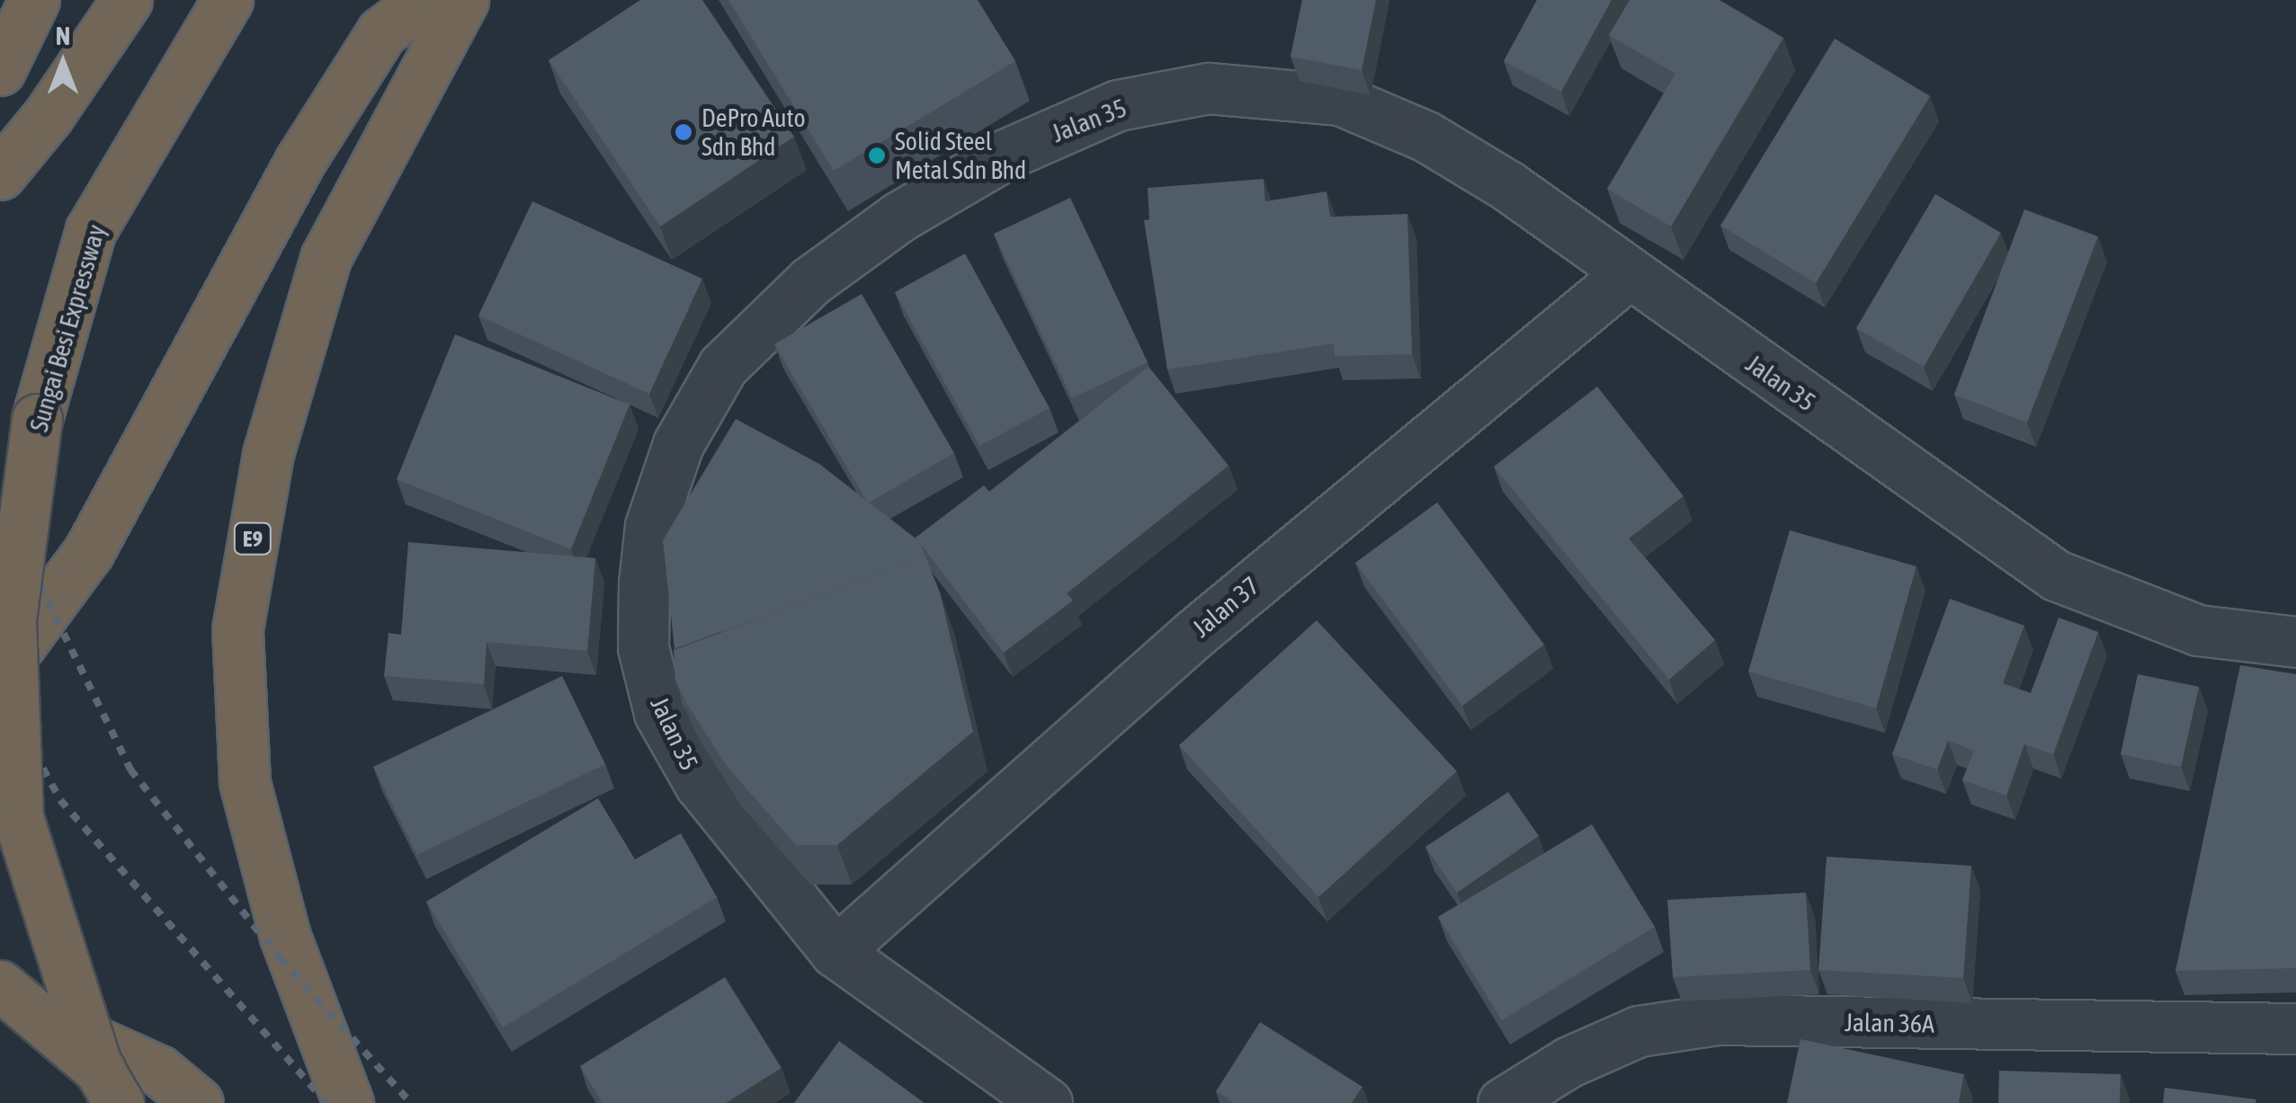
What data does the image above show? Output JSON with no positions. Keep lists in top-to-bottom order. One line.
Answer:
{"streets":{"highway":["Sungai Besi Expressway","E9"],"street":["Jalan 35","Jalan 37","Jalan 36A"]},"crossings":[["Jalan 35","Jalan 37"]],"places":["DePro Auto Sdn Bhd","Solid Steel Metal Sdn Bhd"],"north":"top"}
